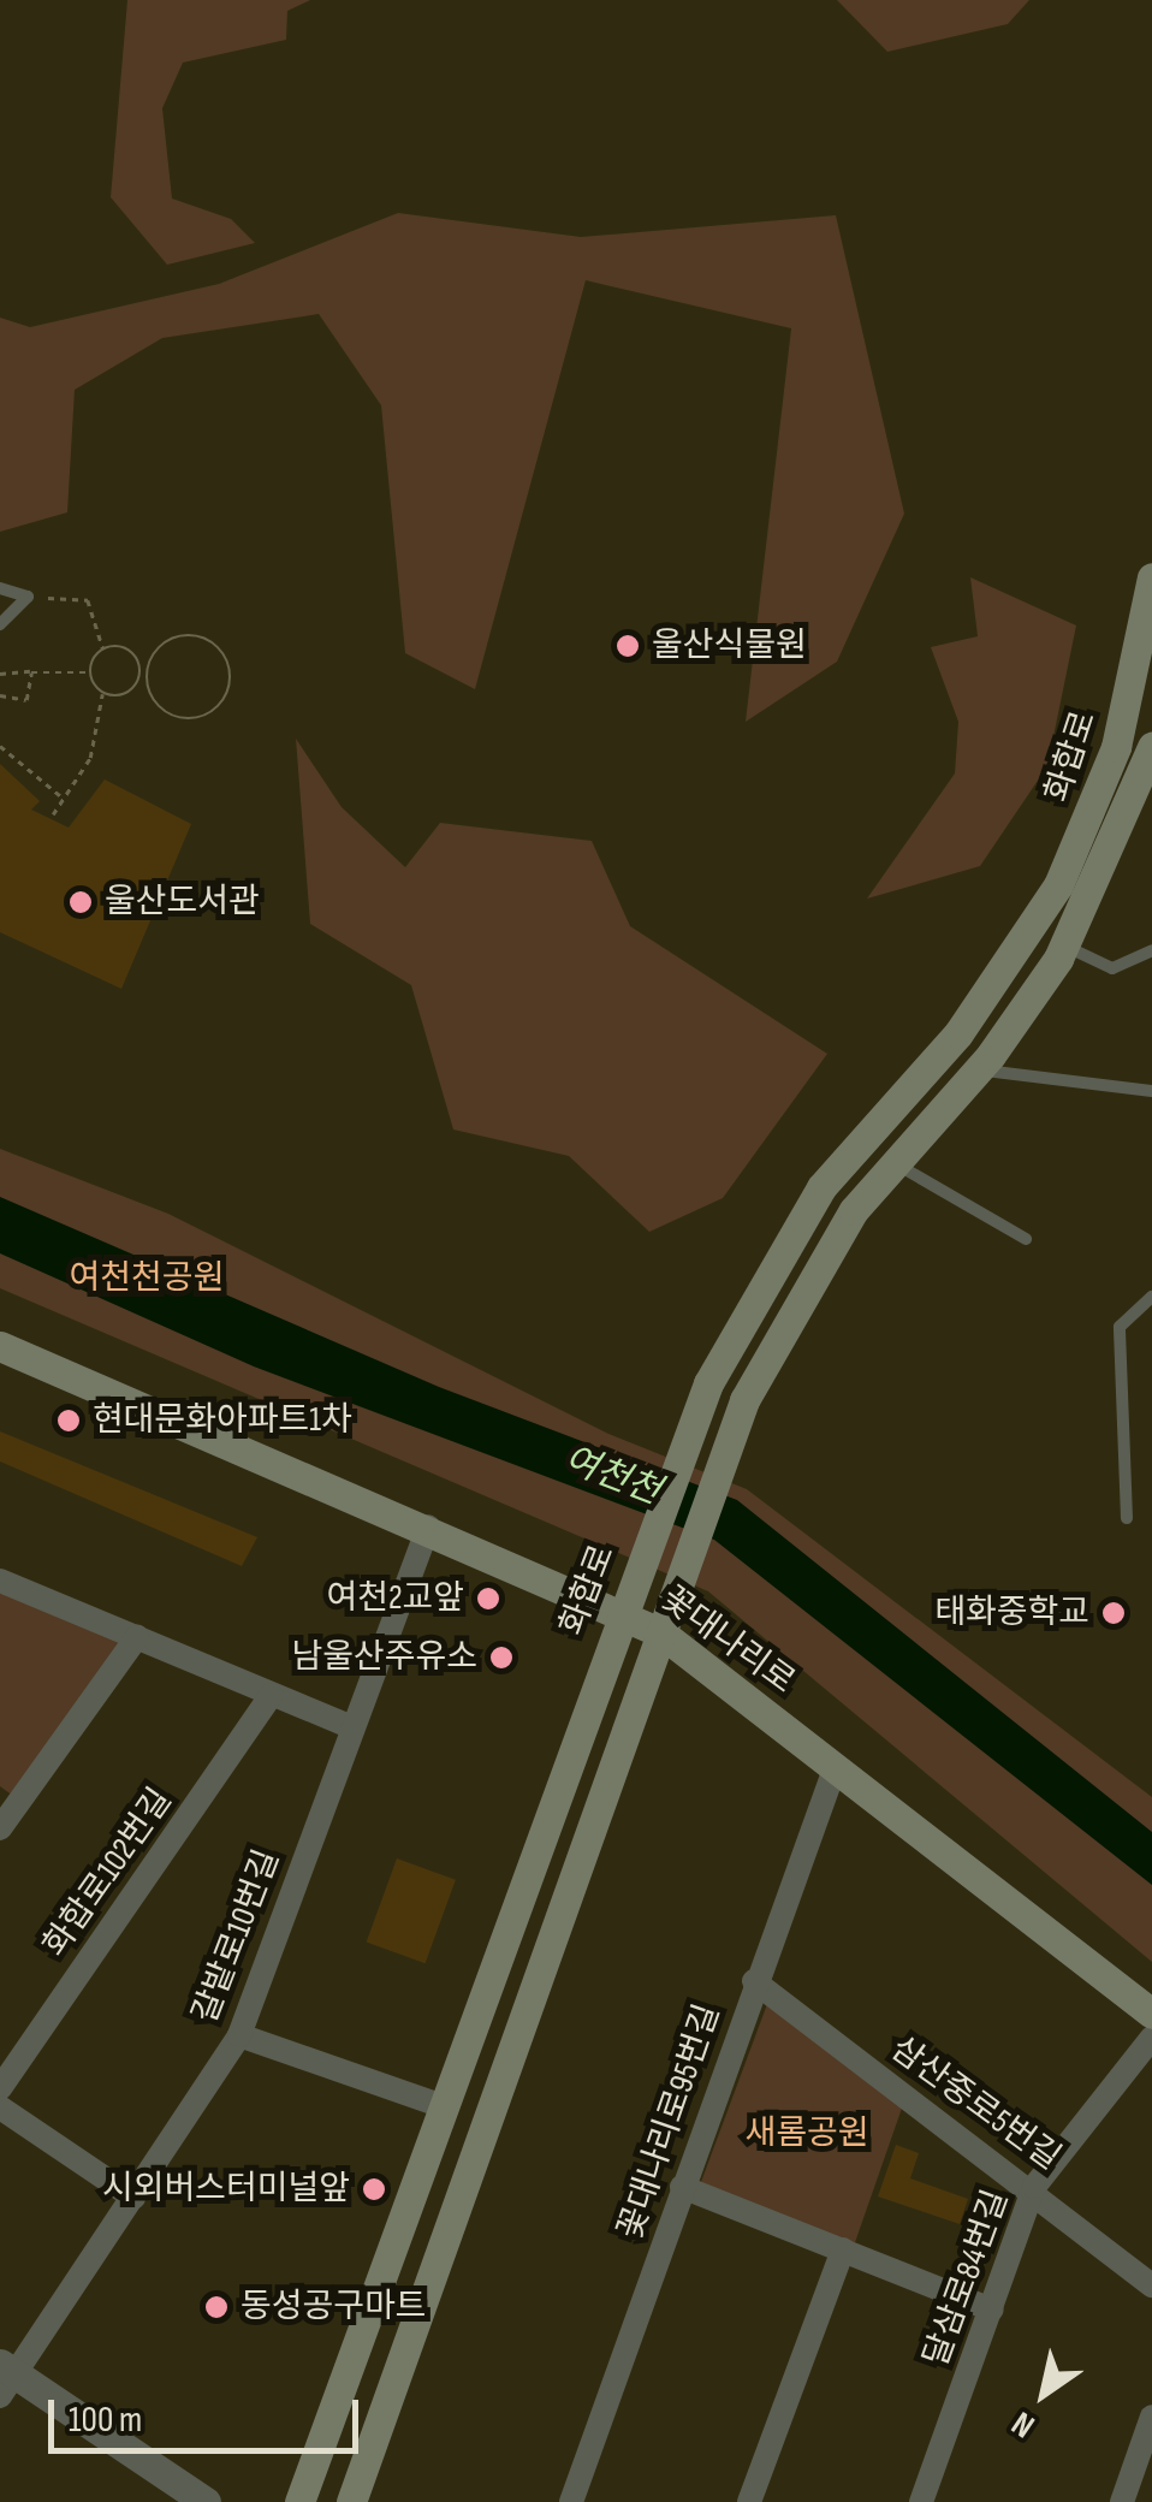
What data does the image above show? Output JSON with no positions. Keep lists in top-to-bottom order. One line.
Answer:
{"streets":{"main road":["화합로","꽃대나리로"],"street":["화합로102번길","갈밭로10번길","삼산중로5번길","꽃대나리로95번길","달삼로84번길"]},"crossings":[["화합로","꽃대나리로"],["꽃대나리로","갈밭로10번길"],["꽃대나리로","꽃대나리로95번길"],["삼산중로5번길","꽃대나리로95번길"],["삼산중로5번길","달삼로84번길"]],"water":["여천천"],"parks":["여천천공원","새롬공원"],"places":["울산식물원","울산도서관","현대문화아파트1차","여천2교앞","태화중학교","남울산주유소","시외버스터미널앞","동성공구마트"],"scale_bar":"100 m","north":"bottom left"}
